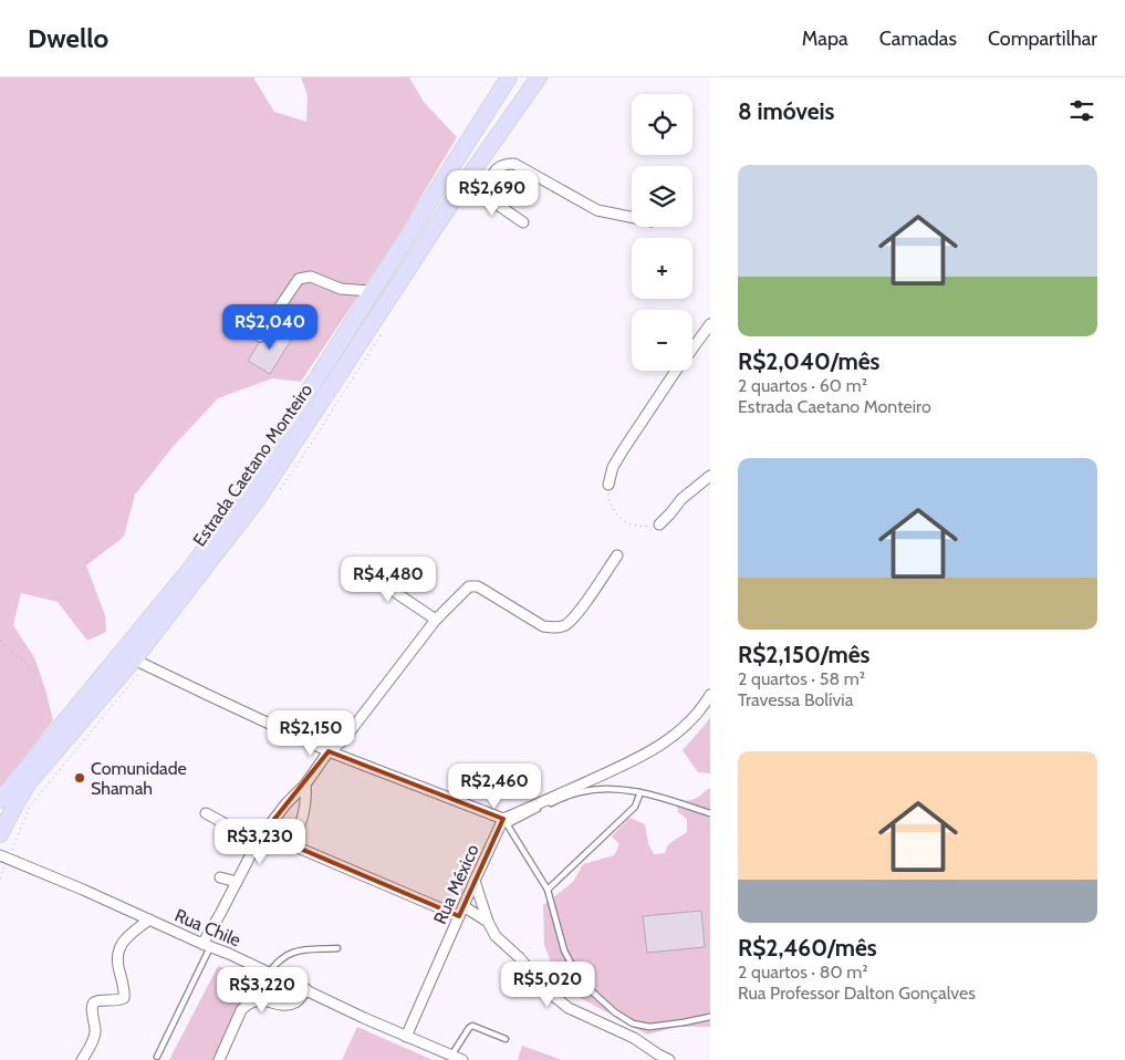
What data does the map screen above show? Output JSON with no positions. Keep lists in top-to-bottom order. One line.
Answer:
{"streets":{"main road":["Estrada Caetano Monteiro"],"street":["Rua México","Rua Chile"]},"crossings":[["Rua México","Rua Chile"]],"places":["Comunidade Shamah"],"page":{"header":"Dwello","nav":["Mapa","Camadas","Compartilhar"],"heading":"8 imóveis","map_buttons":["+","−"],"list":[{"name":"R$2,040/mês","note":"2 quartos · 60 m² · Estrada Caetano Monteiro"},{"name":"R$2,150/mês","note":"2 quartos · 58 m² · Travessa Bolívia"},{"name":"R$2,460/mês","note":"2 quartos · 80 m² · Rua Professor Dalton Gonçalves"}],"price":["R$2,690","R$2,040","R$4,480","R$2,150","R$2,460","R$3,230","R$5,020","R$3,220"]}}
